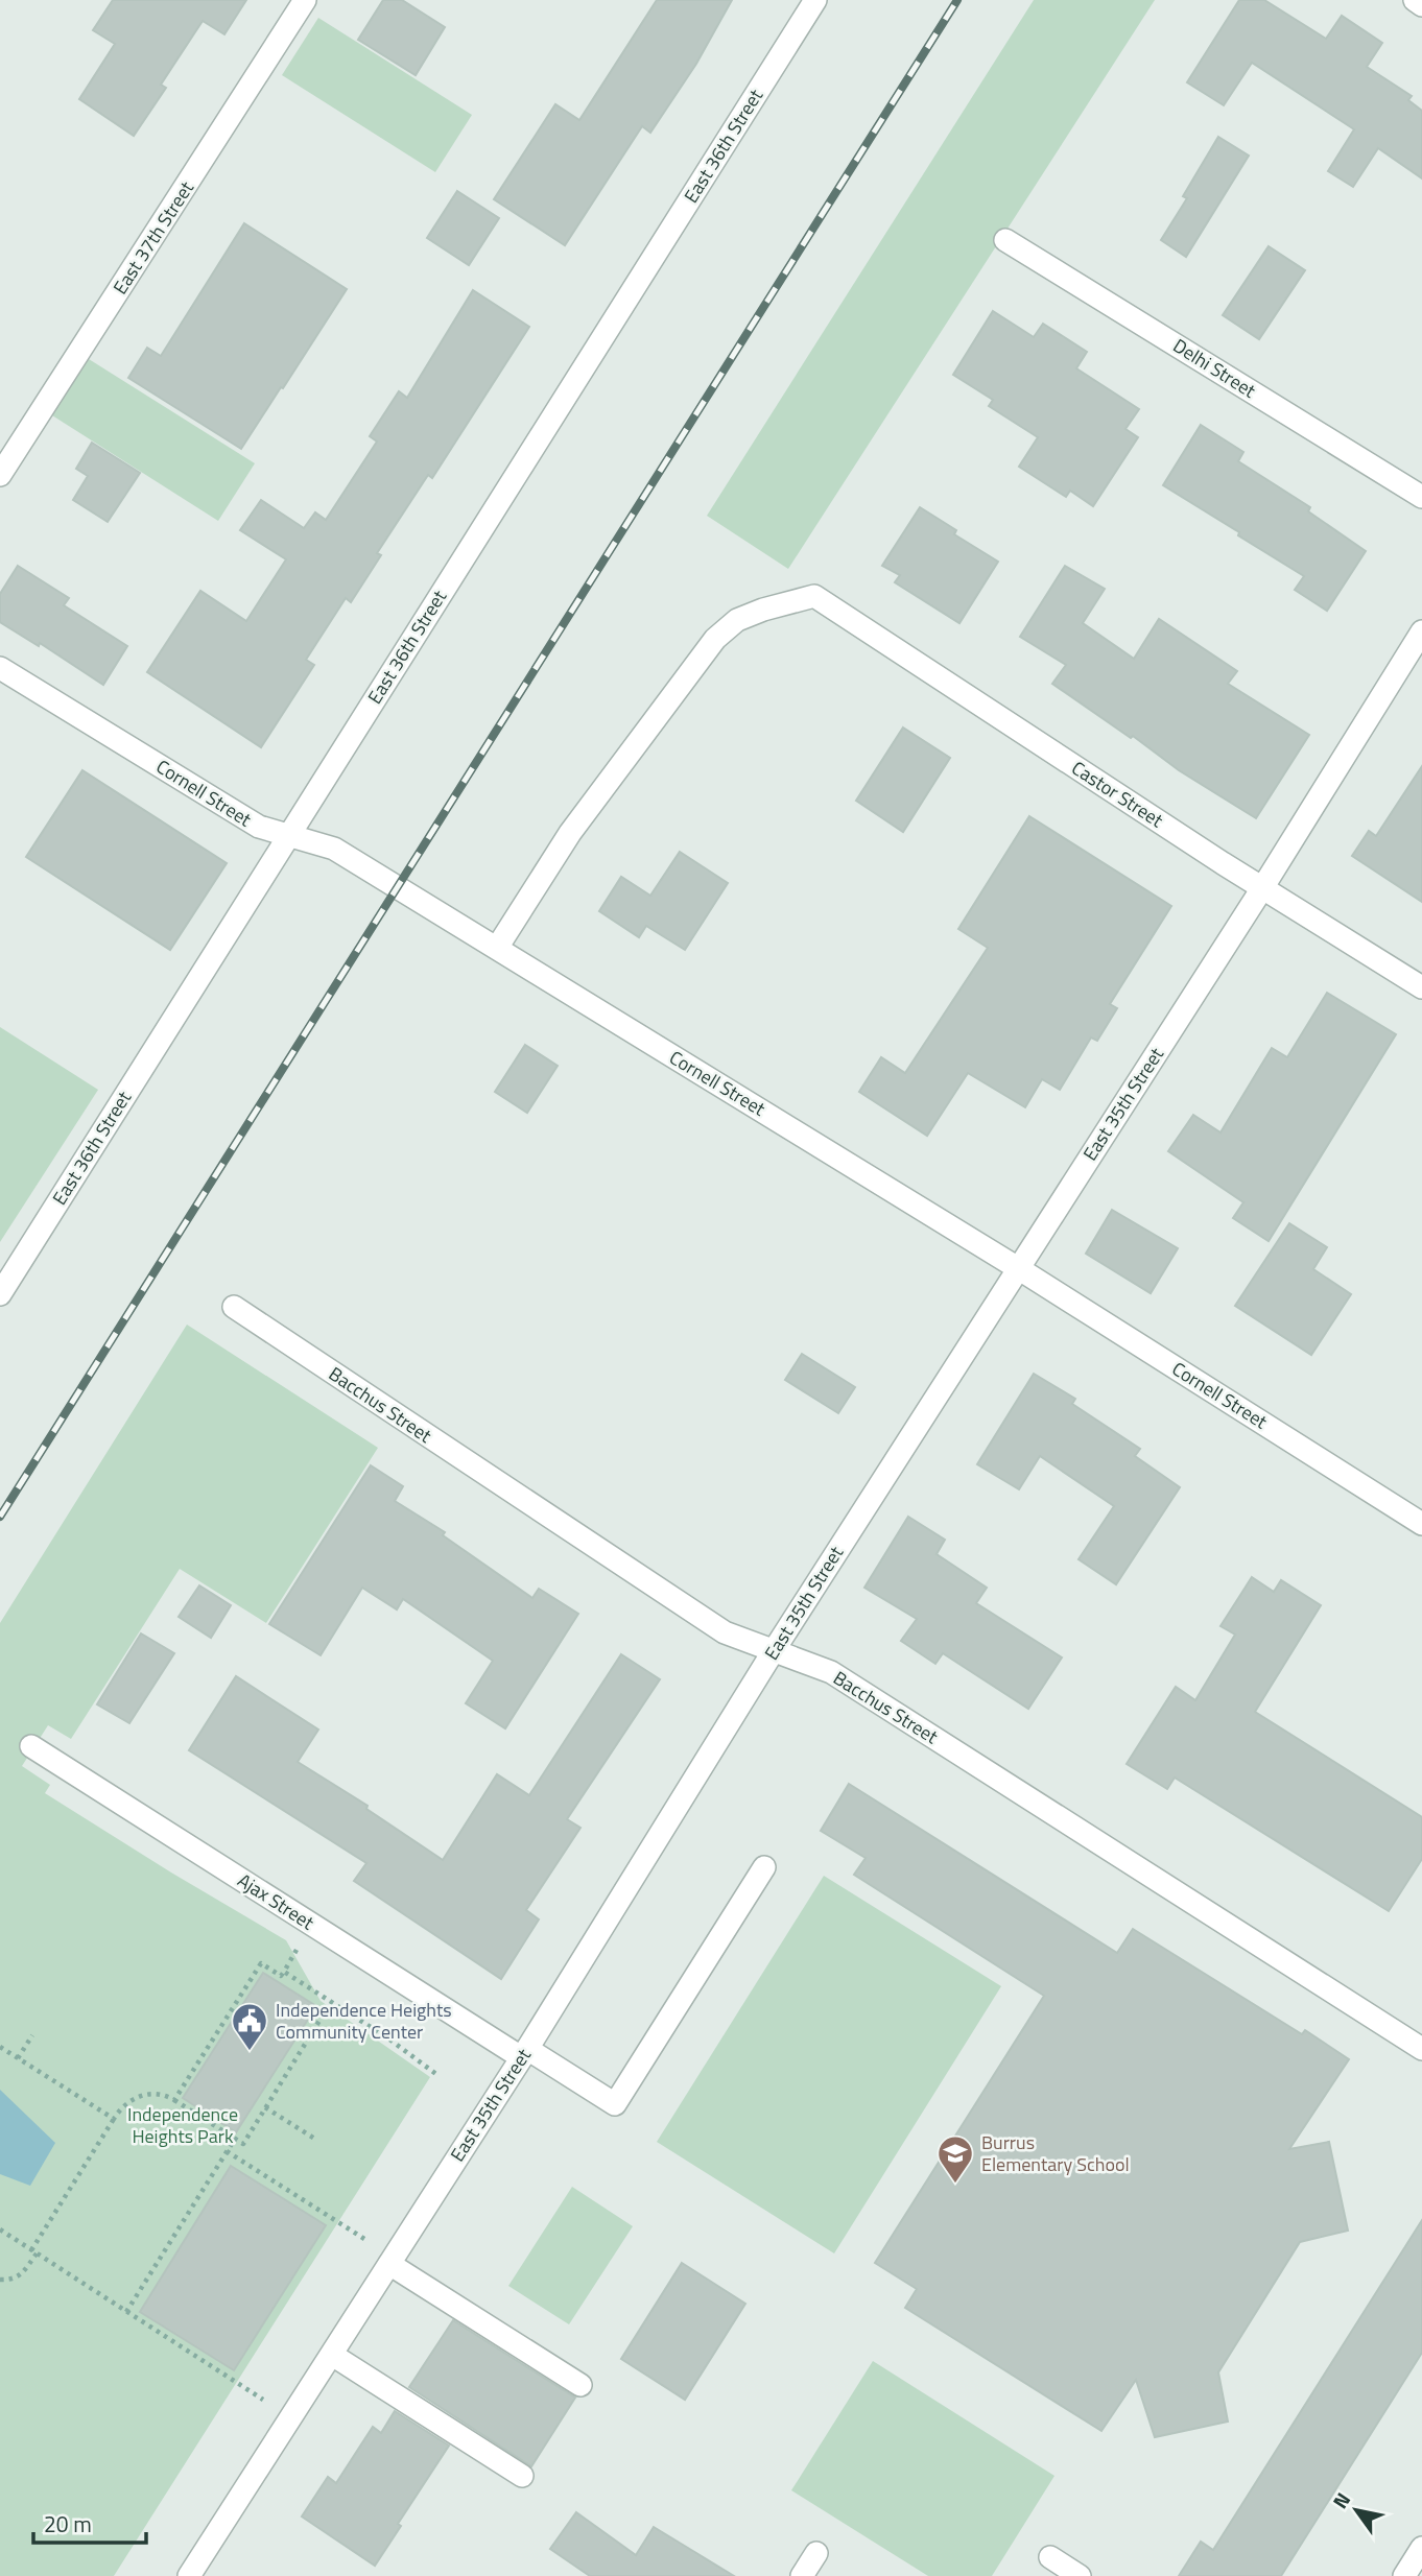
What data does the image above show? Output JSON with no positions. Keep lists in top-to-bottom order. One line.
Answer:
{"streets":{"street":["East 36th Street","East 37th Street","Delhi Street","Cornell Street","Castor Street","East 35th Street","Bacchus Street","Ajax Street"]},"crossings":[["East 36th Street","Cornell Street"],["Cornell Street","Castor Street"],["Cornell Street","East 35th Street"],["Castor Street","East 35th Street"],["East 35th Street","Bacchus Street"],["East 35th Street","Ajax Street"]],"parks":["Independence Heights Park"],"places":{"public building":["Independence Heights Community Center"],"school or university":["Burrus Elementary School"]},"scale_bar":"20 m","north":"top left"}
